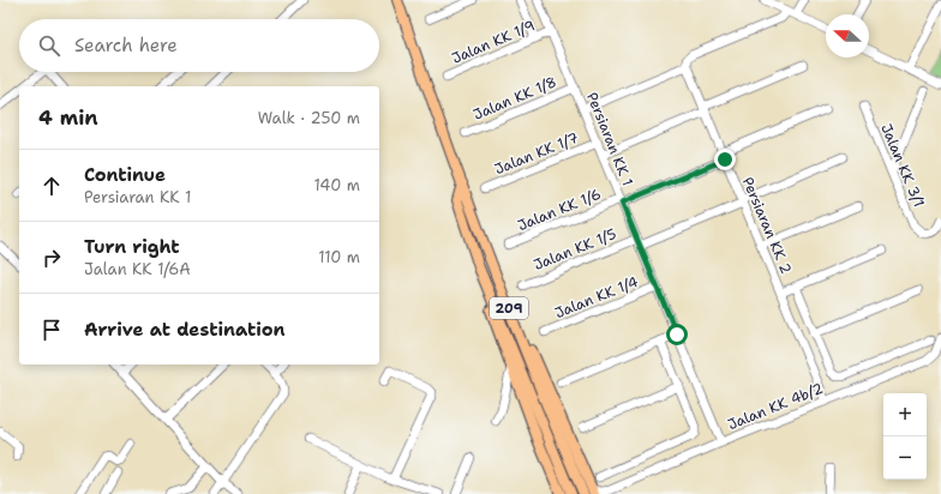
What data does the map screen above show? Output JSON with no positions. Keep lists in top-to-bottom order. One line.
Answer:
{"streets":{"main road":["209"],"street":["Jalan KK 1/9","Jalan KK 1/8","Persiaran KK 1","Jalan KK 1/7","Jalan KK 3/1","Jalan KK 1/6","Persiaran KK 2","Jalan KK 1/5","Jalan KK 1/4","Jalan KK 4b/2"]},"crossings":[["Jalan KK 1/9","Persiaran KK 1"],["Jalan KK 1/8","Persiaran KK 1"],["Persiaran KK 1","Jalan KK 1/7"],["Persiaran KK 1","Jalan KK 1/6"],["Persiaran KK 1","Jalan KK 1/5"],["Persiaran KK 1","Jalan KK 1/4"],["Persiaran KK 1","Jalan KK 4b/2"],["Jalan KK 1/6","Persiaran KK 2"],["Persiaran KK 2","Jalan KK 1/5"],["Persiaran KK 2","Jalan KK 4b/2"],["209","Jalan KK 4b/2"]],"north":"left","page":{"search":"Search here","heading":["4 min","Walk · 250 m"],"list":[["Continue","Persiaran KK 1","140 m"],["Turn right","Jalan KK 1/6A","110 m"],"Arrive at destination"],"map_buttons":["+","−"]}}
